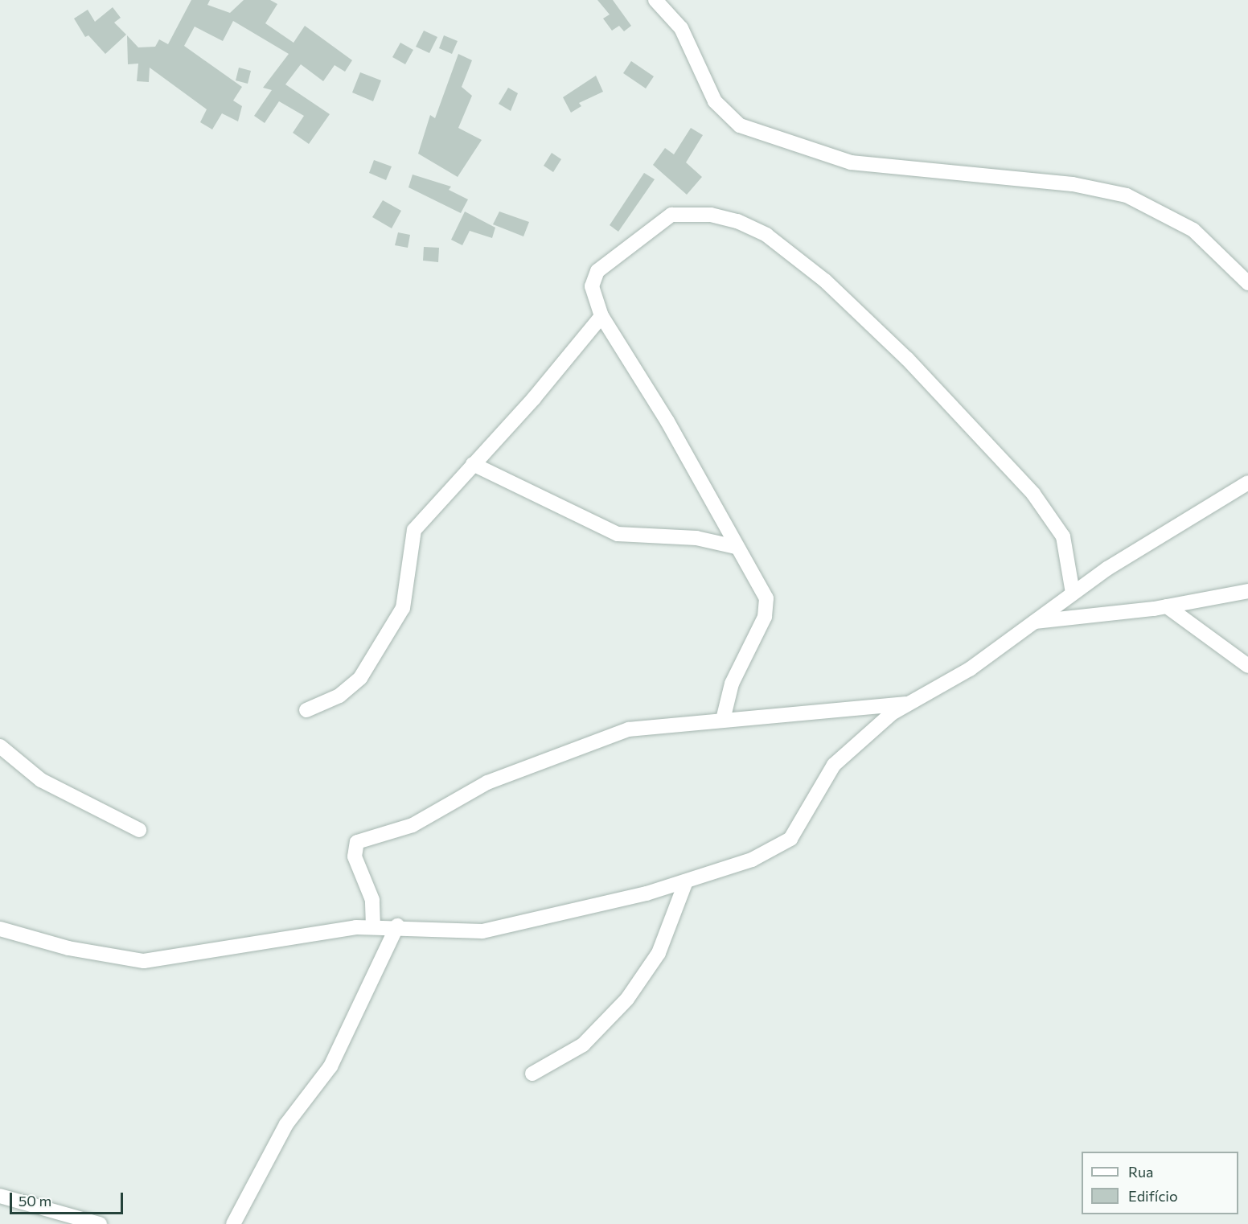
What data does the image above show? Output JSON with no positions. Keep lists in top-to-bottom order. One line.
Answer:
{"legend":["Rua","Edifício"],"scale_bar":"50 m"}
